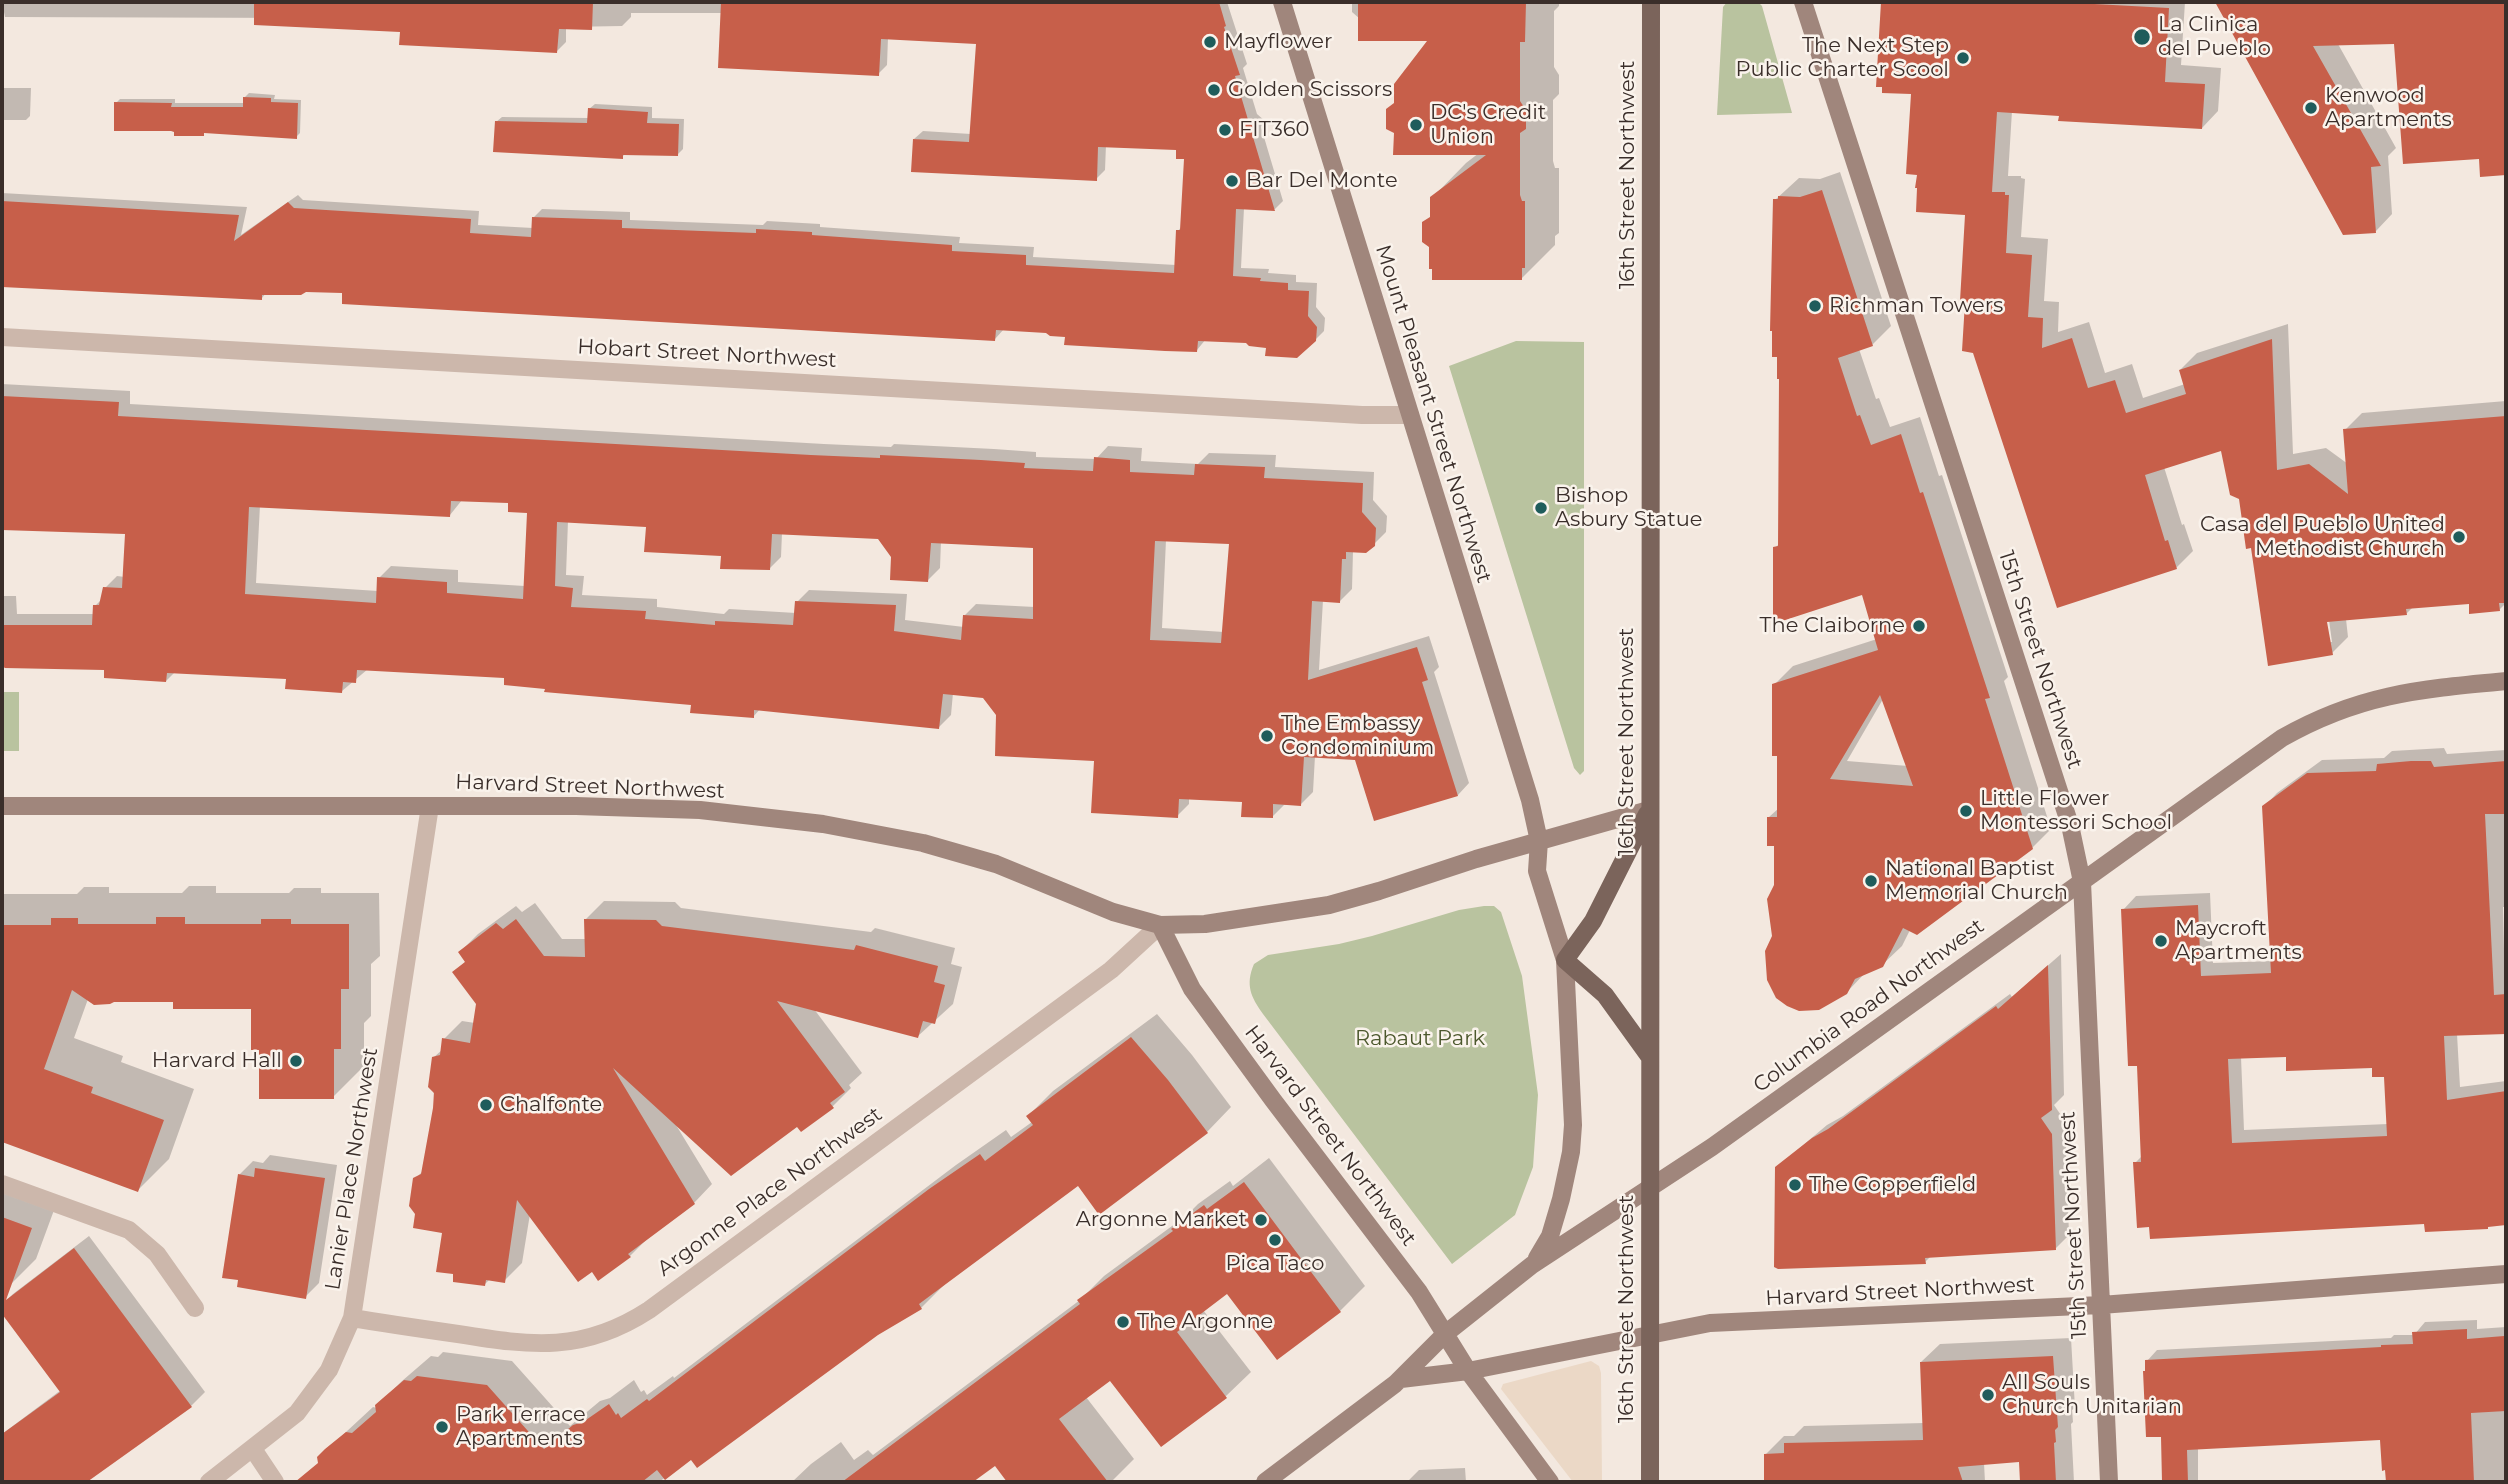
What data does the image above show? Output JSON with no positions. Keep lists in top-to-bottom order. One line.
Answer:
{"streets":{"main road":["16th Street Northwest"],"street":["Hobart Street Northwest","Mount Pleasant Street Northwest","15th Street Northwest","Harvard Street Northwest","Columbia Road Northwest","Lanier Place Northwest","Argonne Place Northwest"]},"crossings":[["16th Street Northwest","Harvard Street Northwest"],["16th Street Northwest","Columbia Road Northwest"],["Hobart Street Northwest","Mount Pleasant Street Northwest"],["Mount Pleasant Street Northwest","Harvard Street Northwest"],["Mount Pleasant Street Northwest","Columbia Road Northwest"],["15th Street Northwest","Harvard Street Northwest"],["15th Street Northwest","Columbia Road Northwest"],["Harvard Street Northwest","Columbia Road Northwest"],["Harvard Street Northwest","Lanier Place Northwest"],["Harvard Street Northwest","Argonne Place Northwest"],["Lanier Place Northwest","Argonne Place Northwest"]],"parks":["Rabaut Park"],"places":["La Clinica del Pueblo","Mayflower","The Next Step Public Charter Scool","Golden Scissors","Kenwood Apartments","DC's Credit Union","FIT360","Bar Del Monte","Richman Towers","Bishop Asbury Statue","Casa del Pueblo United Methodist Church","The Claiborne","The Embassy Condominium","Little Flower Montessori School","National Baptist Memorial Church","Maycroft Apartments","Harvard Hall","Chalfonte","The Copperfield","Argonne Market","Pica Taco","The Argonne","All Souls Church Unitarian","Park Terrace Apartments"]}
